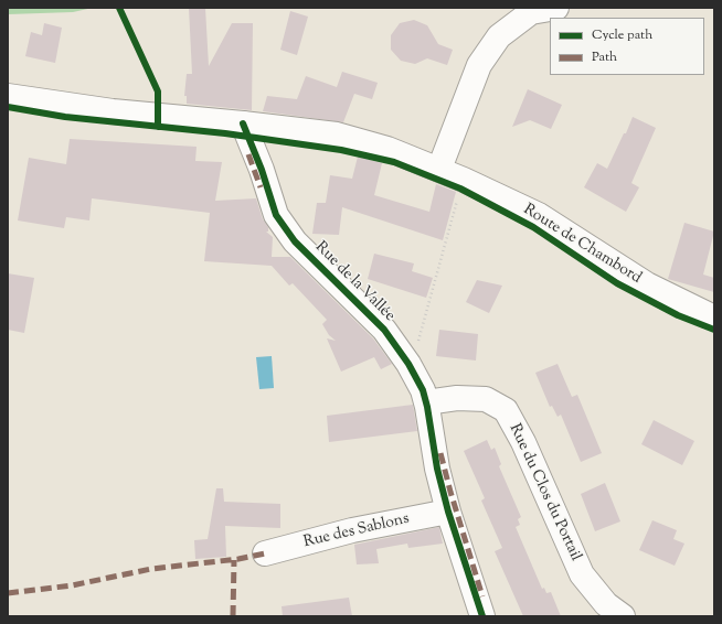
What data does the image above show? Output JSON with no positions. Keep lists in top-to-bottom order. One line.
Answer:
{"streets":{"street":["Route de Chambord","Rue de la Vallée","Rue du Clos du Portail","Rue des Sablons"]},"crossings":[["Route de Chambord","Rue de la Vallée"],["Rue de la Vallée","Rue du Clos du Portail"],["Rue de la Vallée","Rue des Sablons"]],"legend":["Cycle path","Path"]}
